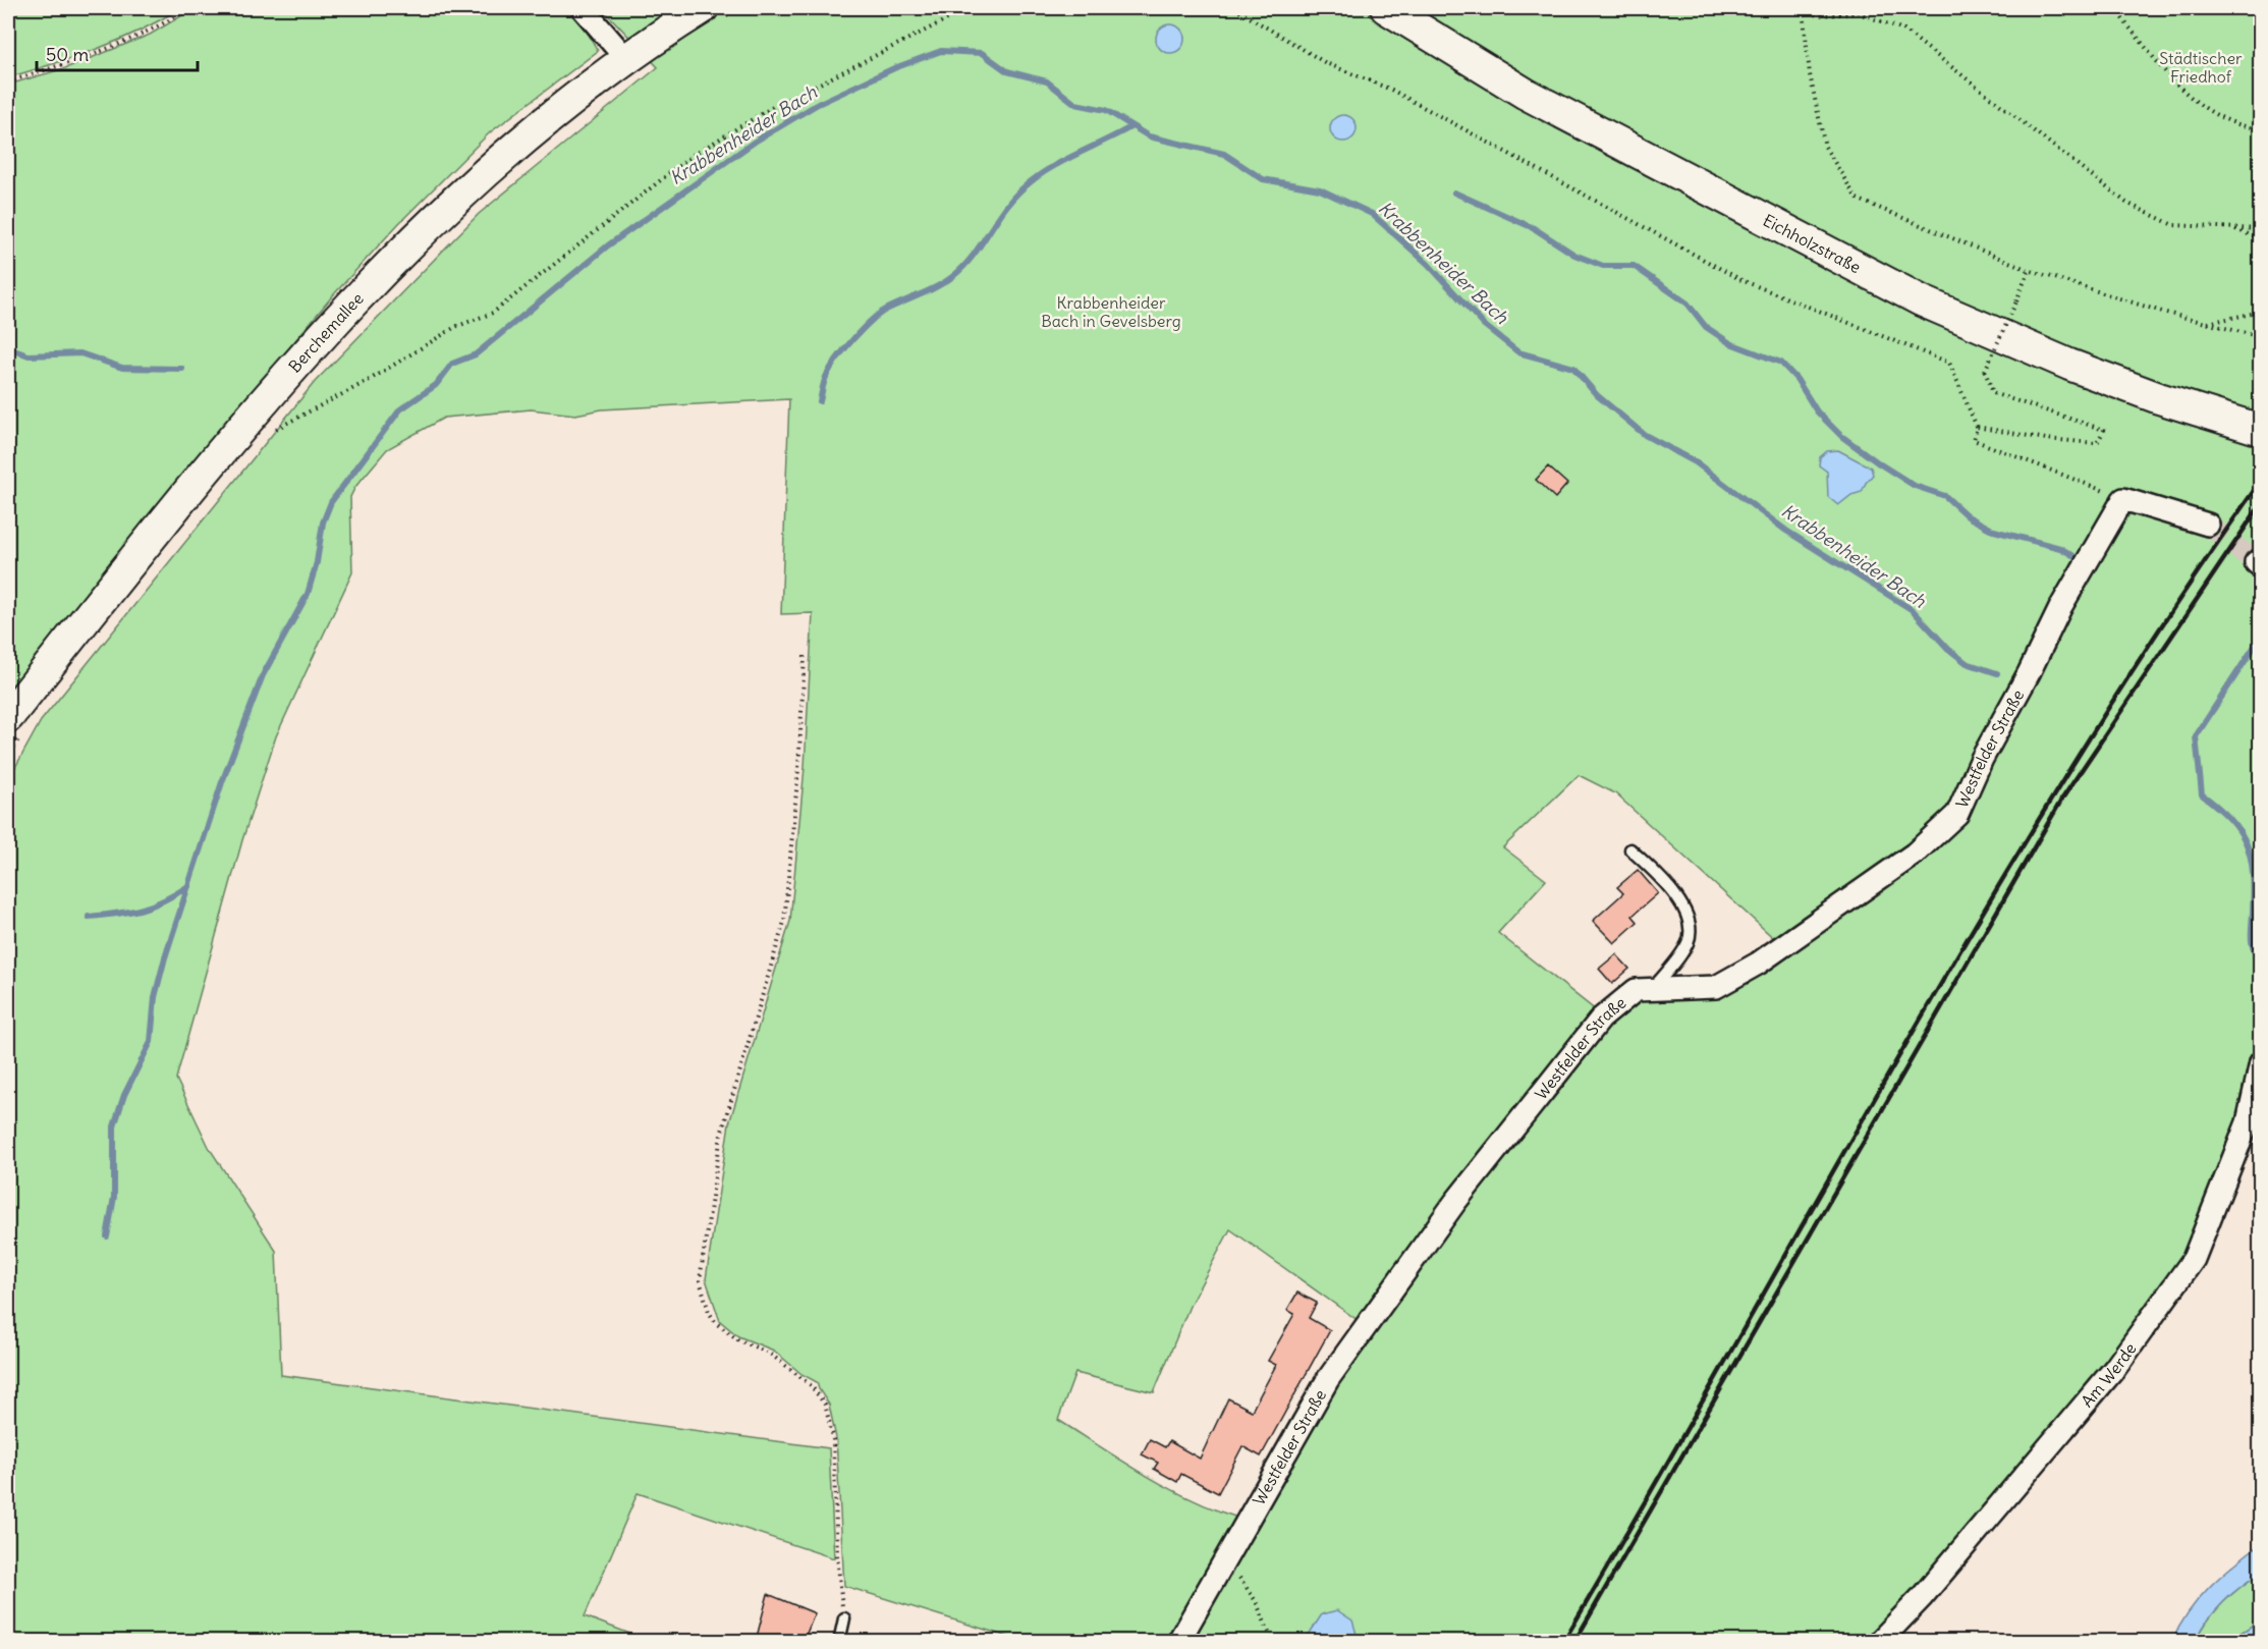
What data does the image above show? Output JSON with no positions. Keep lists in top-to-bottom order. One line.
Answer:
{"streets":{"street":["Eichholzstraße","Berchemallee","Westfelder Straße","Am Werde"]},"water":["Krabbenheider Bach"],"parks":["Städtischer Friedhof","Krabbenheider Bach in Gevelsberg"],"scale_bar":"50 m"}
